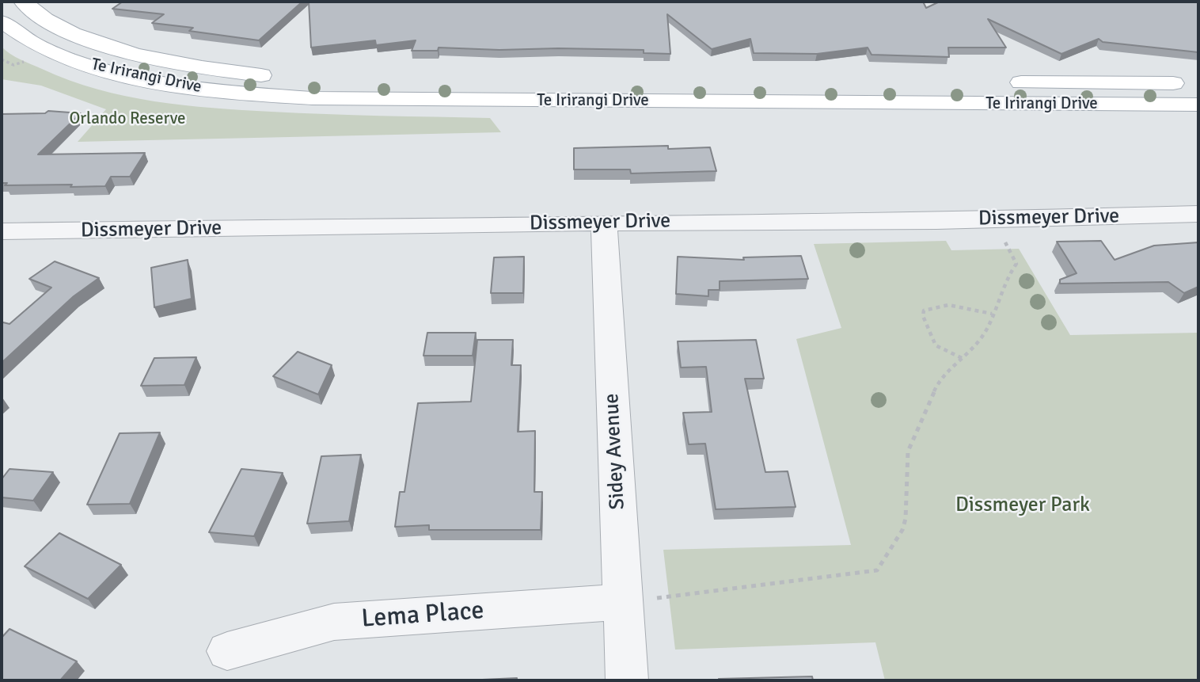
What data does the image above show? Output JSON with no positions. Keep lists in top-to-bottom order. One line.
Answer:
{"streets":{"main road":["Te Irirangi Drive"],"street":["Dissmeyer Drive","Sidey Avenue","Lema Place"]},"crossings":[["Dissmeyer Drive","Sidey Avenue"],["Sidey Avenue","Lema Place"]],"parks":["Orlando Reserve","Dissmeyer Park"]}
